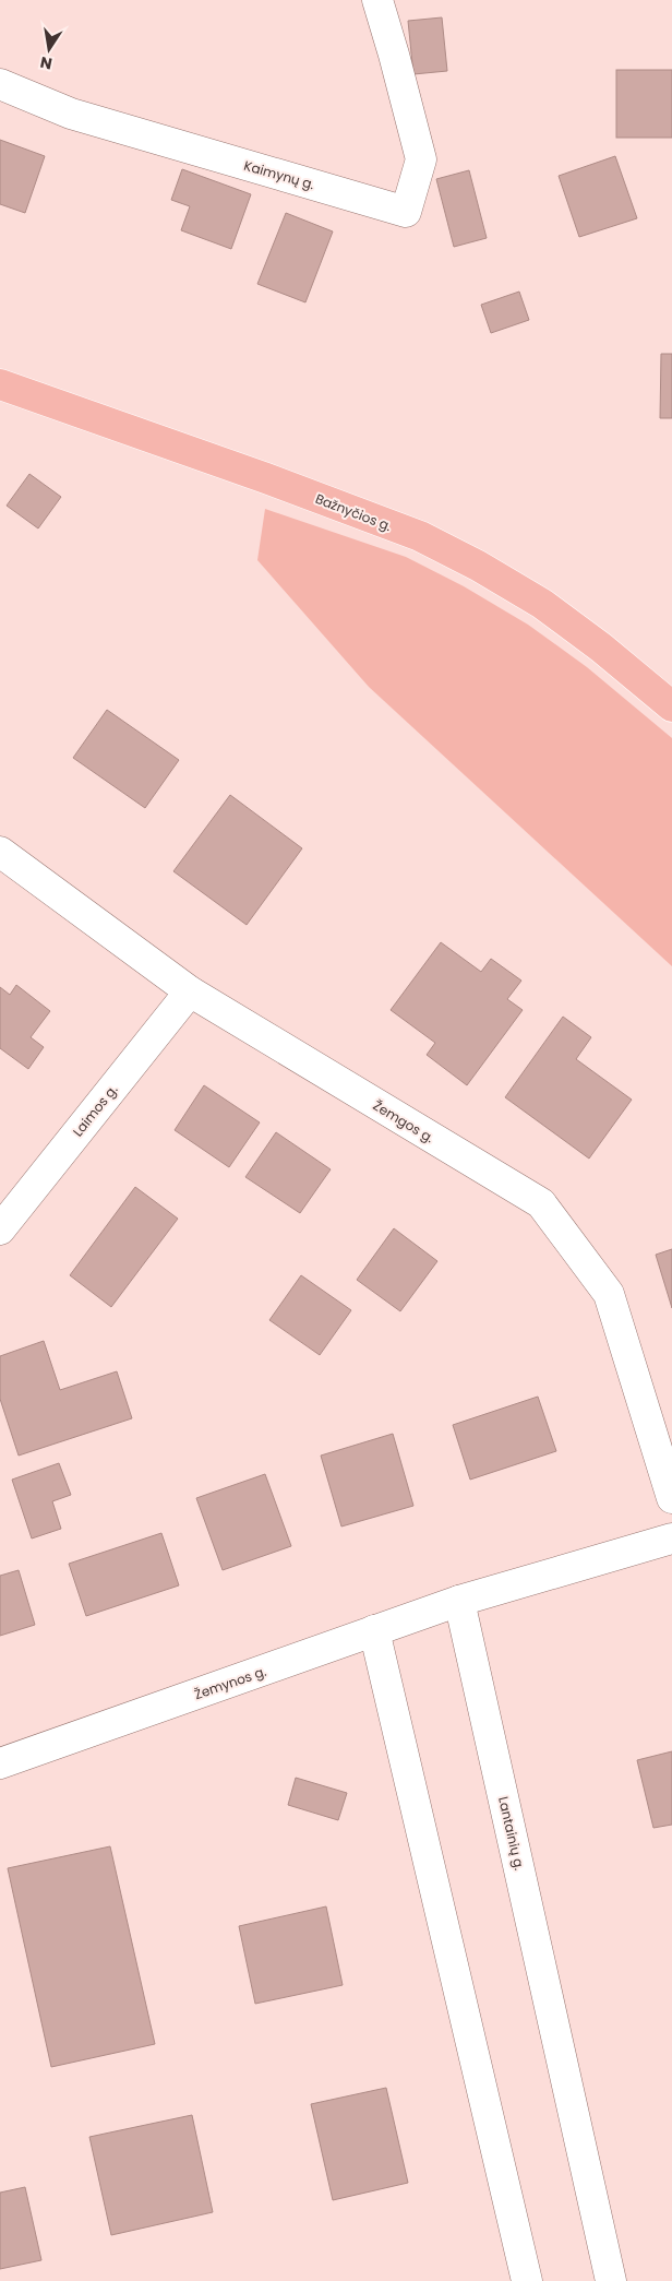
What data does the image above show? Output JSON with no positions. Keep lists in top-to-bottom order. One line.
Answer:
{"streets":{"main road":["Bažnyčios g."],"street":["Kaimynų g.","Laimos g.","Žemgos g.","Žemynos g.","Lantainių g."]},"crossings":[["Laimos g.","Žemgos g."],["Žemynos g.","Lantainių g."]],"north":"bottom"}
